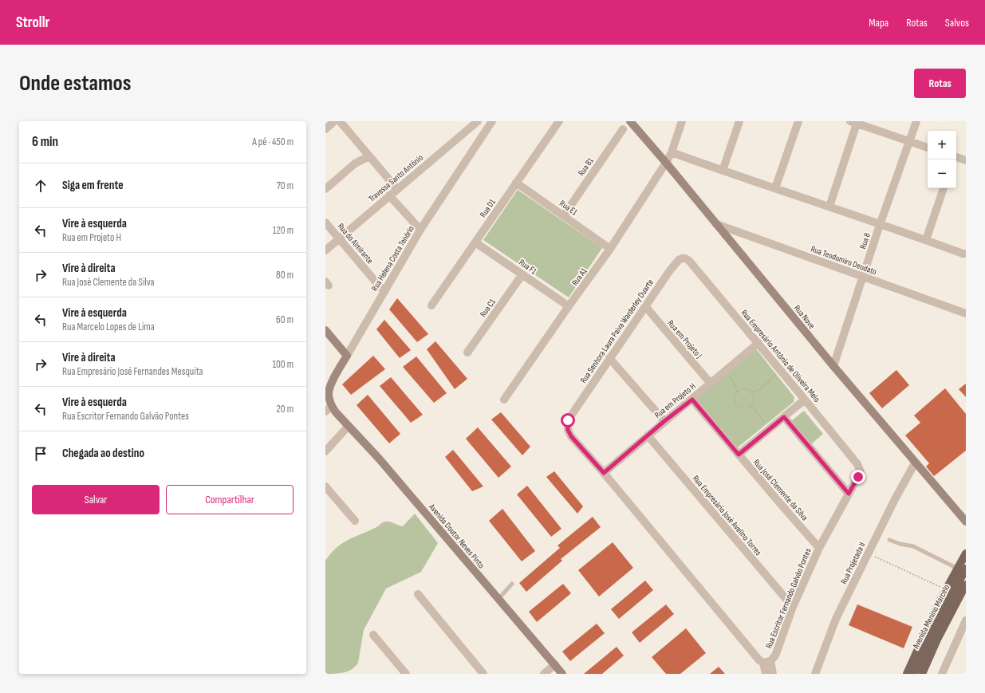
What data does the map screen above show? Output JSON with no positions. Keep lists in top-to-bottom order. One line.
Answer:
{"streets":{"main road":["Avenida Menino Marcelo"],"street":["Rua B1","Travessa Santo Antônio","Rua E1","Rua D1","Rua 8","Rua do Almirante","Rua Helena Costa Tenório","Rua Teodomiro Deodato","Rua F1","Rua A1","Rua C1","Rua Nove","Rua Senhora Laura Paiva Warderley Duarte","Rua em Projeto J","Rua Empresário Antônio de Oliveira Melo","Rua em Projeto H","Rua José Clemente da Silva","Rua Empresário José Avelino Torres","Avenida Doutor Neves Pinto","Rua Projetada II","Rua Escritor Fernando Galvão Pontes"]},"crossings":[["Rua B1","Rua E1"],["Travessa Santo Antônio","Rua do Almirante"],["Rua E1","Rua D1"],["Rua E1","Rua A1"],["Rua D1","Rua F1"],["Rua 8","Rua Teodomiro Deodato"],["Rua 8","Rua Nove"],["Rua do Almirante","Rua Helena Costa Tenório"],["Rua Helena Costa Tenório","Avenida Doutor Neves Pinto"],["Rua Teodomiro Deodato","Rua Nove"],["Rua F1","Rua A1"],["Rua F1","Rua C1"],["Rua A1","Rua Nove"],["Rua Nove","Rua Projetada II"],["Rua Senhora Laura Paiva Warderley Duarte","Rua em Projeto J"],["Rua Senhora Laura Paiva Warderley Duarte","Rua Empresário Antônio de Oliveira Melo"],["Rua Senhora Laura Paiva Warderley Duarte","Rua em Projeto H"],["Rua em Projeto J","Rua em Projeto H"],["Rua Empresário Antônio de Oliveira Melo","Rua em Projeto H"],["Rua Empresário Antônio de Oliveira Melo","Rua Escritor Fernando Galvão Pontes"],["Rua em Projeto H","Rua José Clemente da Silva"],["Rua em Projeto H","Rua Empresário José Avelino Torres"],["Rua José Clemente da Silva","Rua Escritor Fernando Galvão Pontes"],["Rua Empresário José Avelino Torres","Rua Escritor Fernando Galvão Pontes"]],"page":{"header":"Strollr","nav":["Mapa","Rotas","Salvos"],"buttons":["Rotas",["Salvar","Compartilhar"]],"title":"Onde estamos","heading":["6 min","A pé · 450 m"],"map_buttons":["+","−"],"list":[["Siga em frente","70 m"],["Vire à esquerda","Rua em Projeto H","120 m"],["Vire à direita","Rua José Clemente da Silva","80 m"],["Vire à esquerda","Rua Marcelo Lopes de Lima","60 m"],["Vire à direita","Rua Empresário José Fernandes Mesquita","100 m"],["Vire à esquerda","Rua Escritor Fernando Galvão Pontes","20 m"],"Chegada ao destino"]}}
